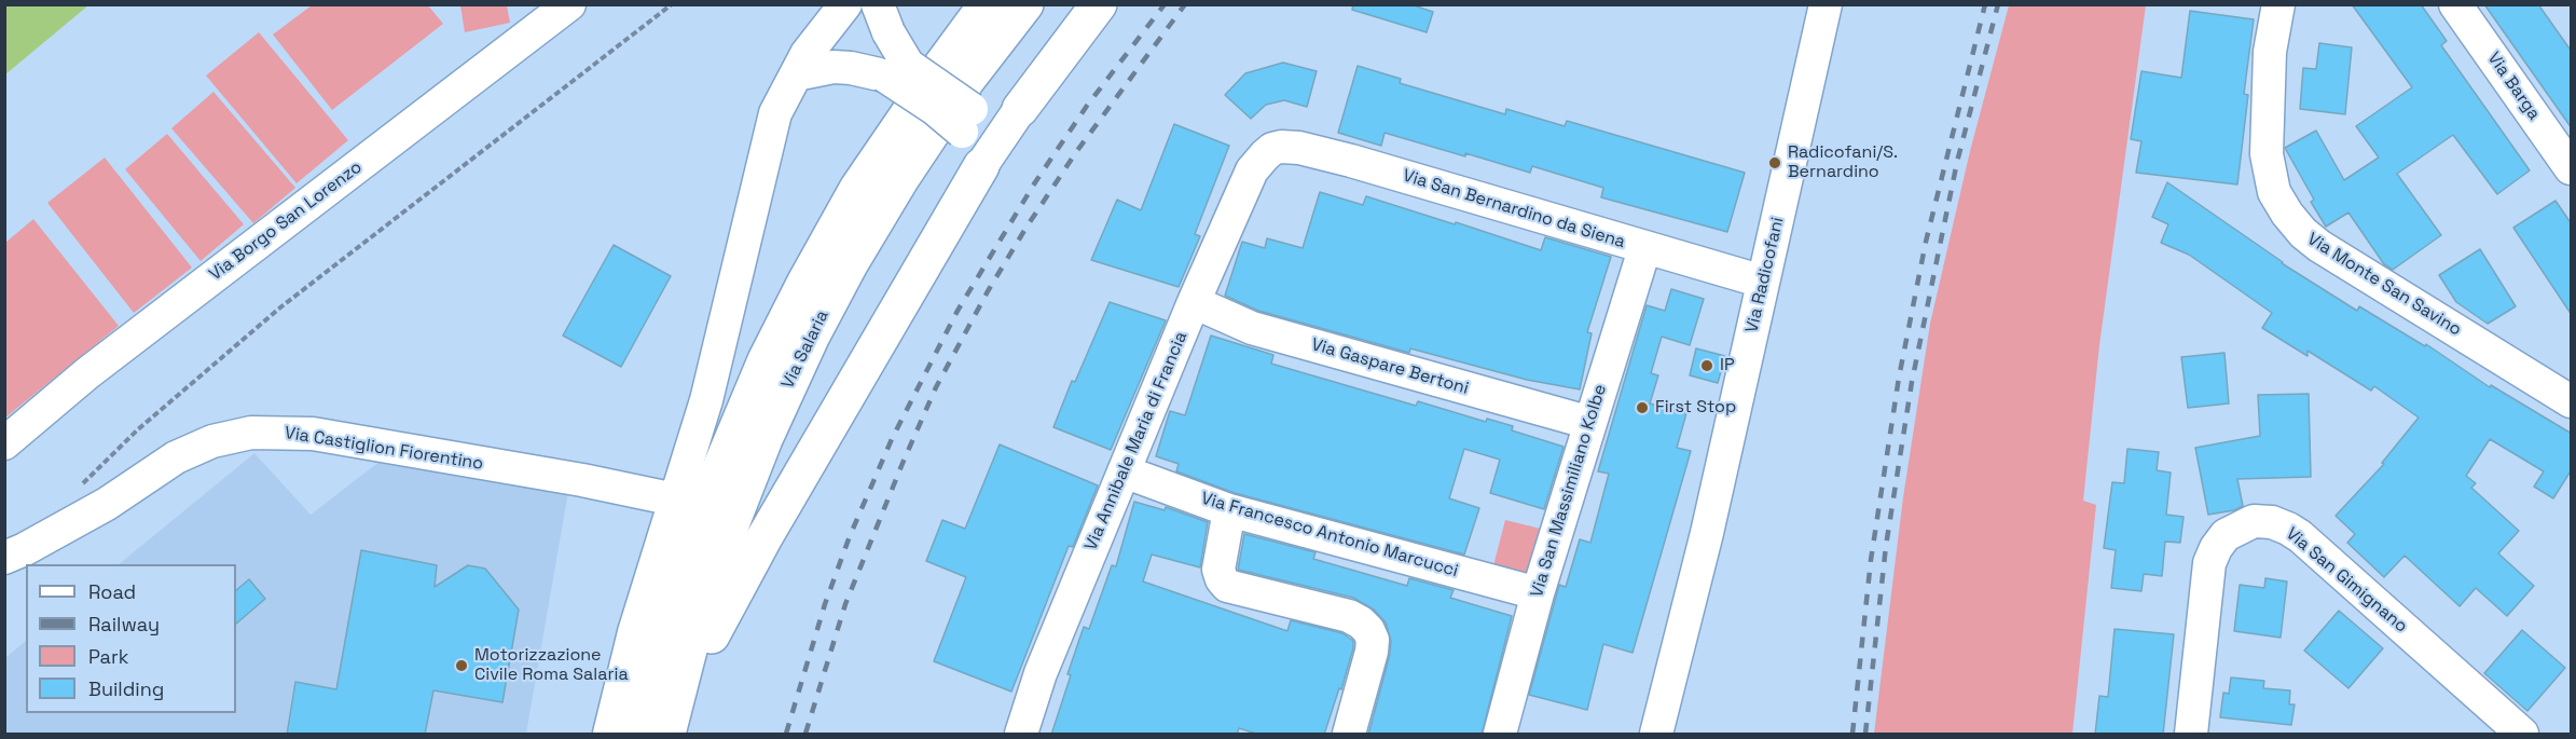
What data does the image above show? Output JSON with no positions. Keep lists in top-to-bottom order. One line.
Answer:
{"streets":{"main road":["Via Salaria"],"street":["Via Barga","Via San Bernardino da Siena","Via Borgo San Lorenzo","Via Radicofani","Via Monte San Savino","Via Gaspare Bertoni","Via Annibale Maria di Francia","Via Castiglion Fiorentino","Via San Massimiliano Kolbe","Via Francesco Antonio Marcucci","Via San Gimignano"]},"crossings":[["Via San Bernardino da Siena","Via Radicofani"],["Via San Bernardino da Siena","Via Annibale Maria di Francia"],["Via San Bernardino da Siena","Via San Massimiliano Kolbe"],["Via Gaspare Bertoni","Via Annibale Maria di Francia"],["Via Gaspare Bertoni","Via San Massimiliano Kolbe"],["Via Annibale Maria di Francia","Via Francesco Antonio Marcucci"],["Via San Massimiliano Kolbe","Via Francesco Antonio Marcucci"]],"places":["Radicofani/S. Bernardino","IP","First Stop","Motorizzazione Civile Roma Salaria"],"legend":["Road","Railway","Park","Building"]}
